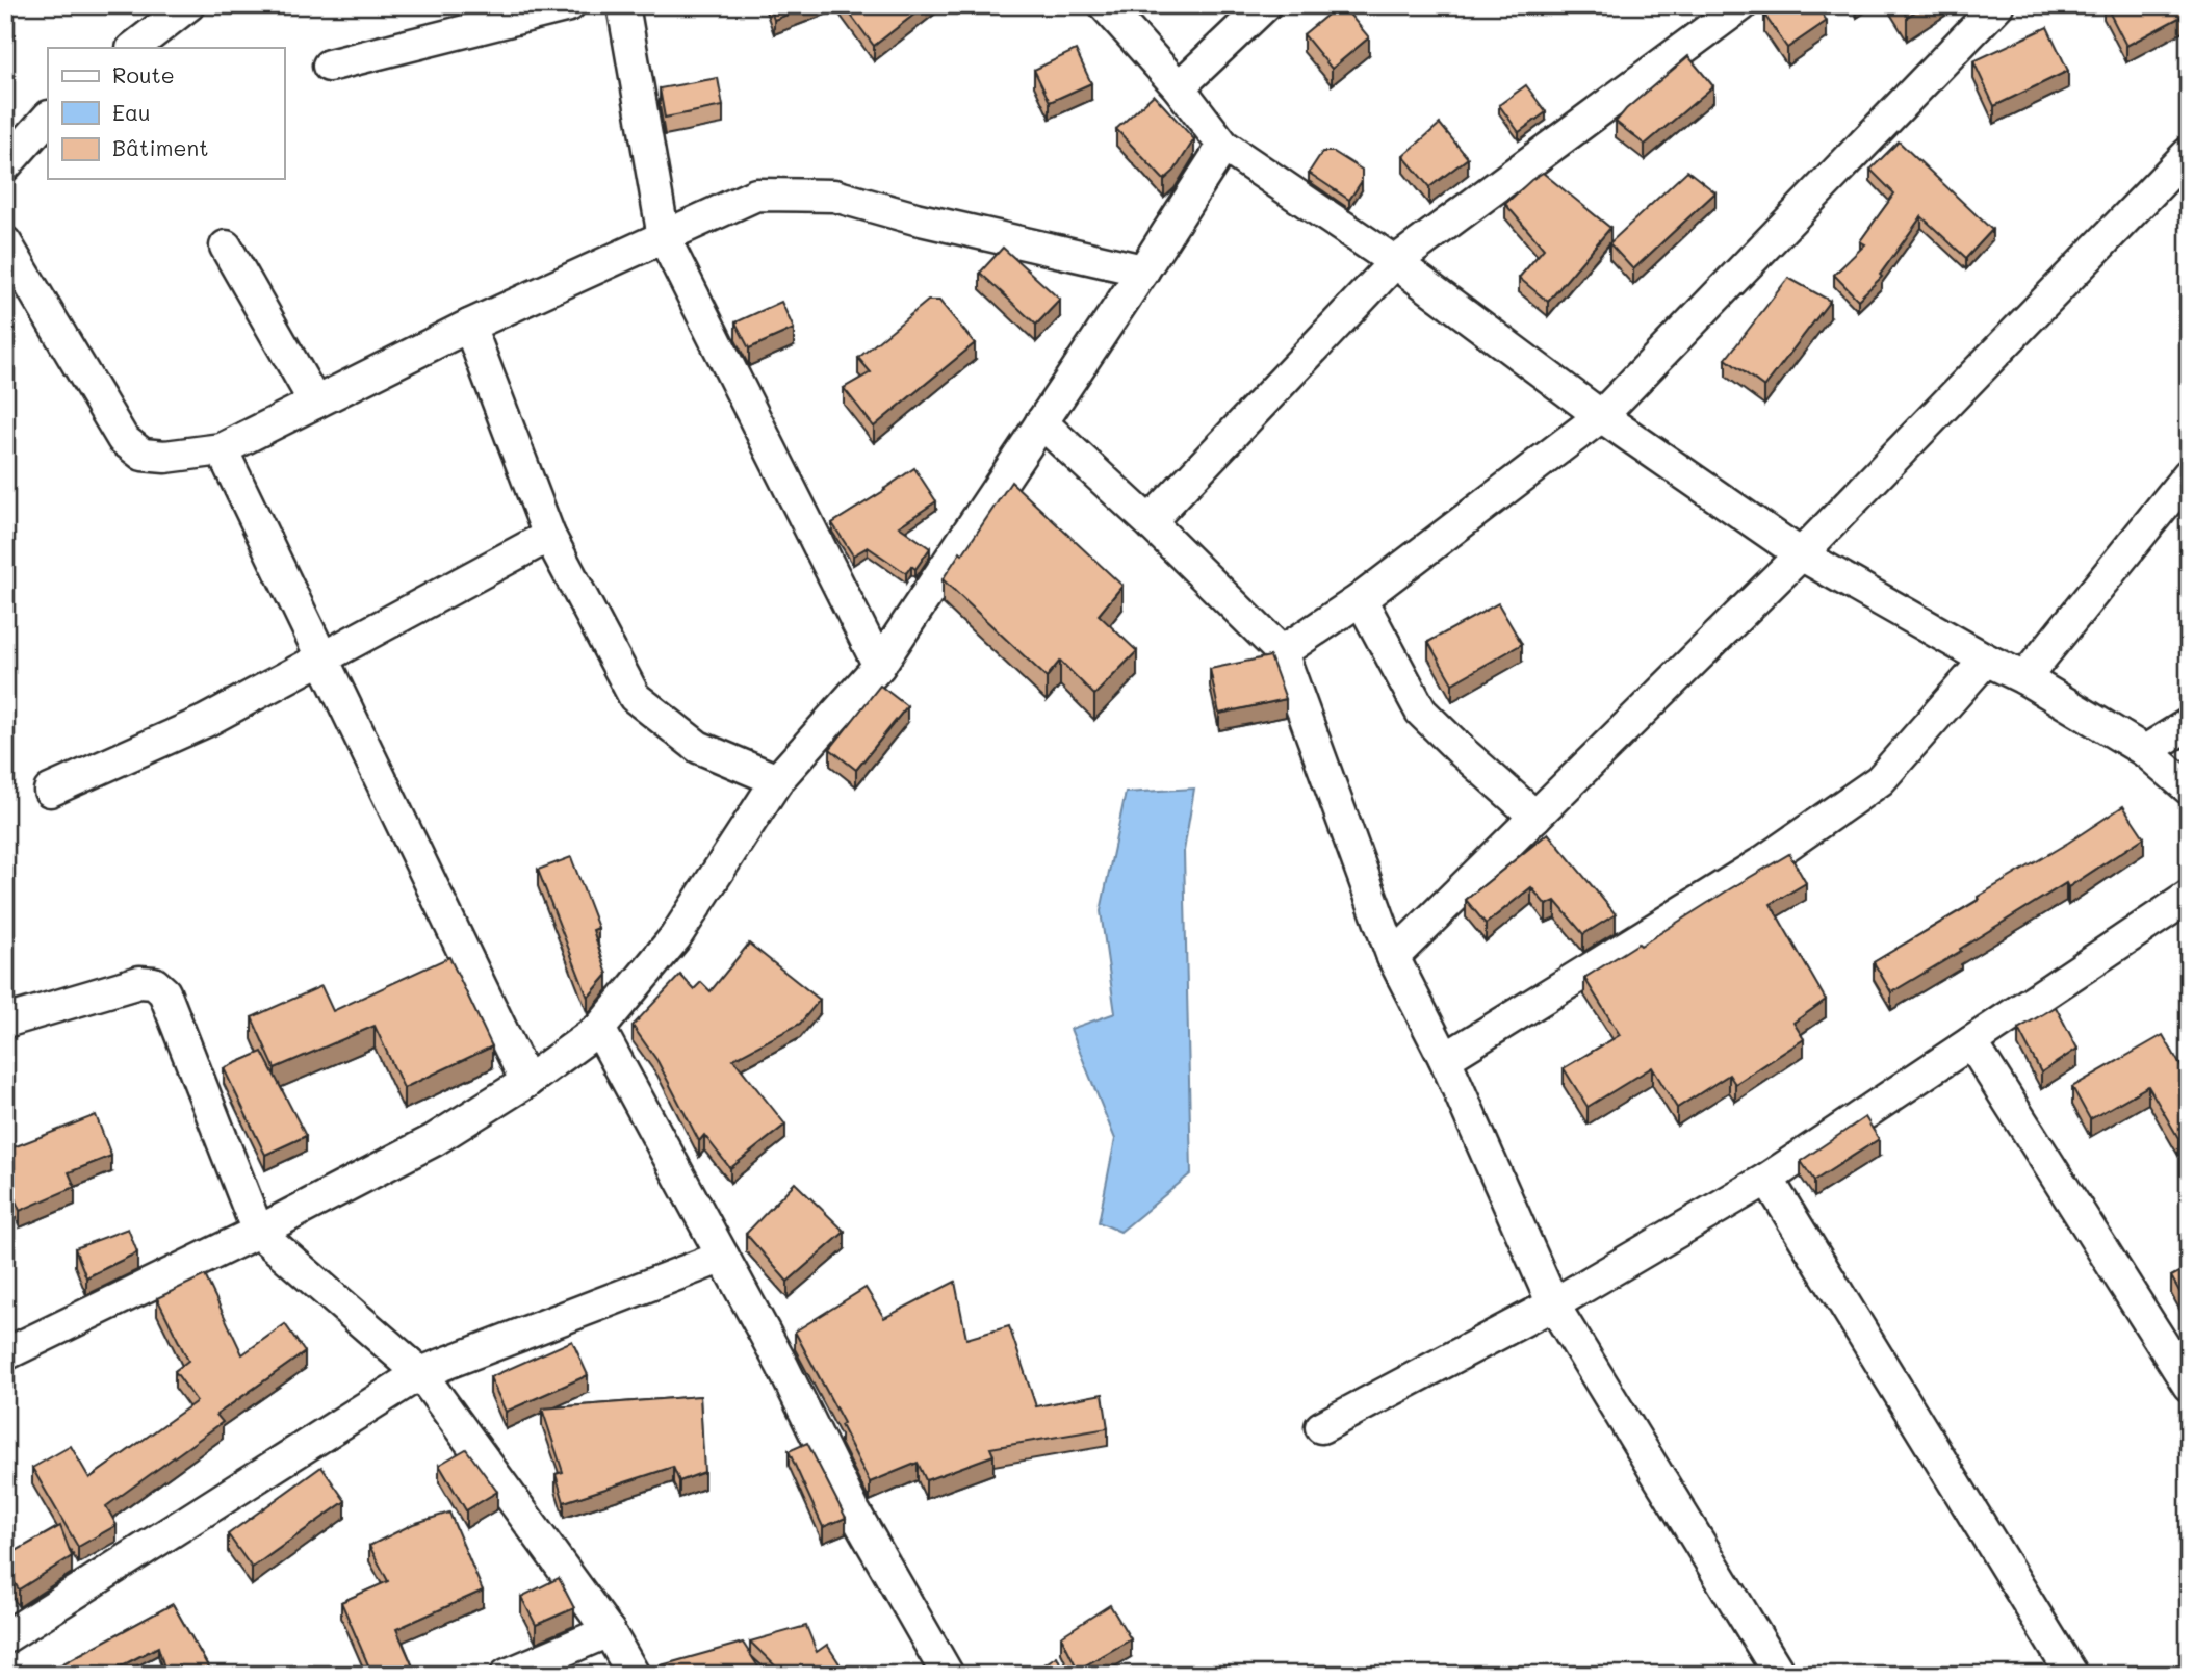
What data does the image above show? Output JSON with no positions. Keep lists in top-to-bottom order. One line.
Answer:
{"legend":["Route","Eau","Bâtiment"]}
